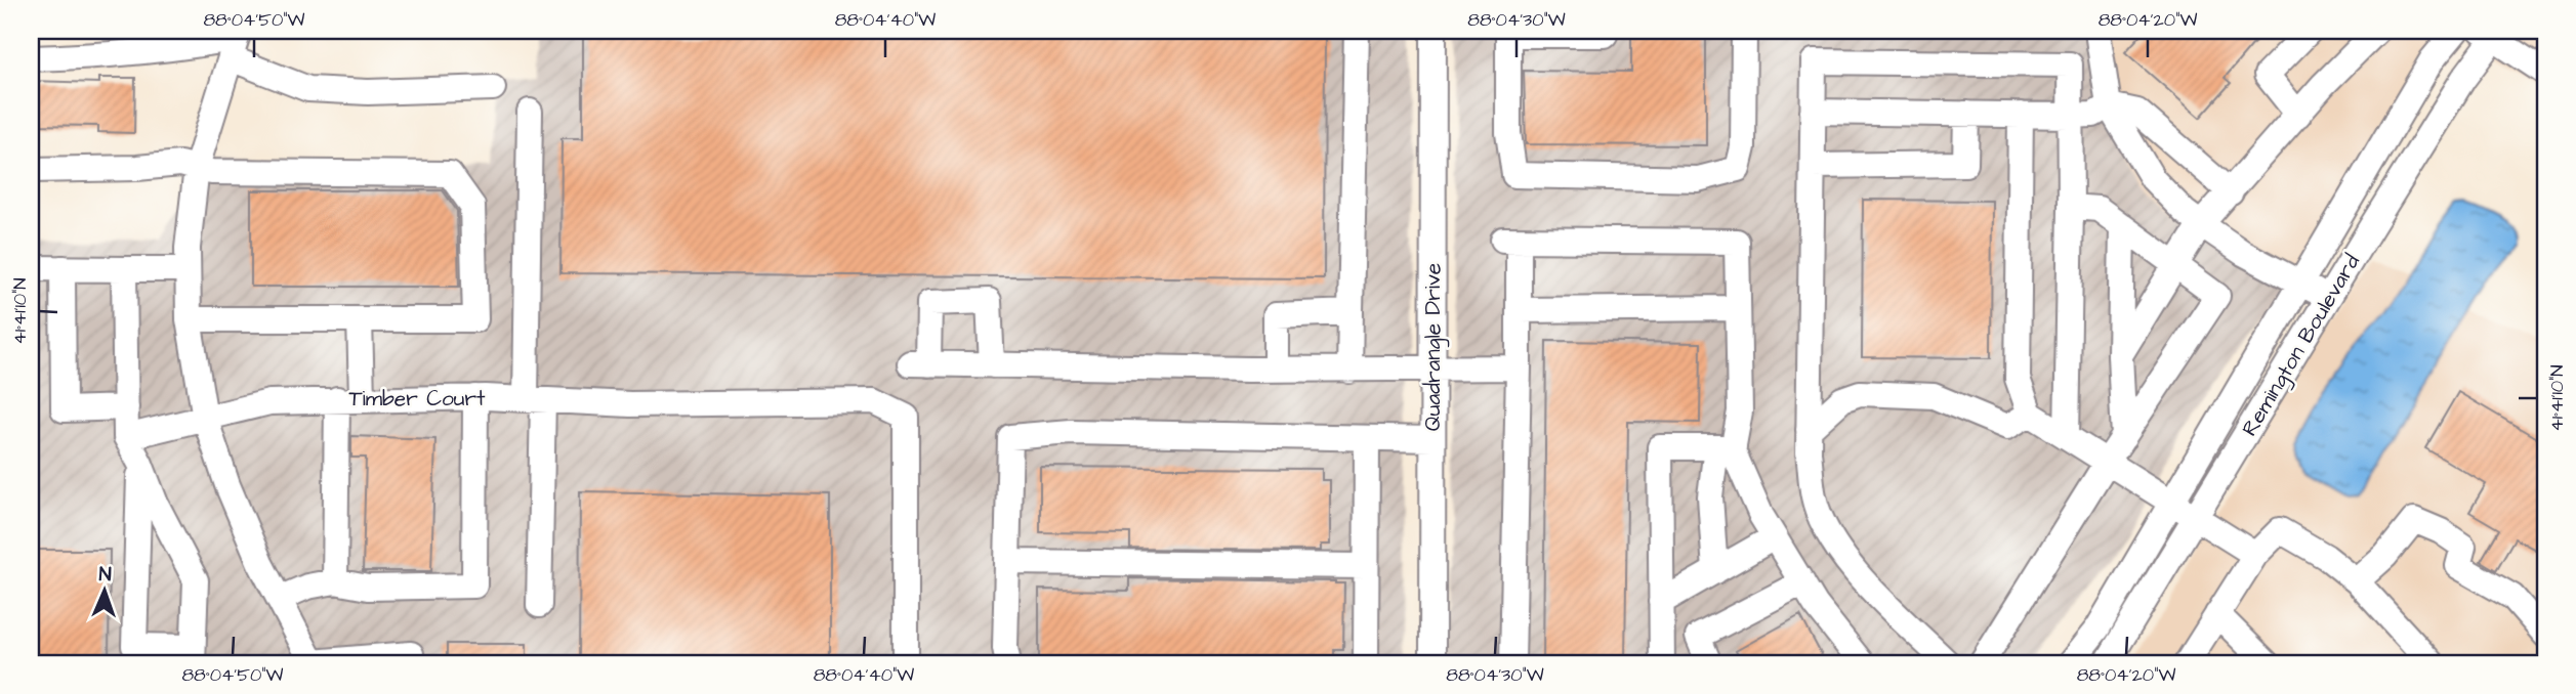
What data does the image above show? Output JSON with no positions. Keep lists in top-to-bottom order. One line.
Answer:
{"streets":{"street":["Remington Boulevard","Quadrangle Drive","Timber Court"]},"north":"top","coordinates":["88°04'50\"W","88°04'40\"W","88°04'30\"W","88°04'20\"W","41°41'10\"N"]}
